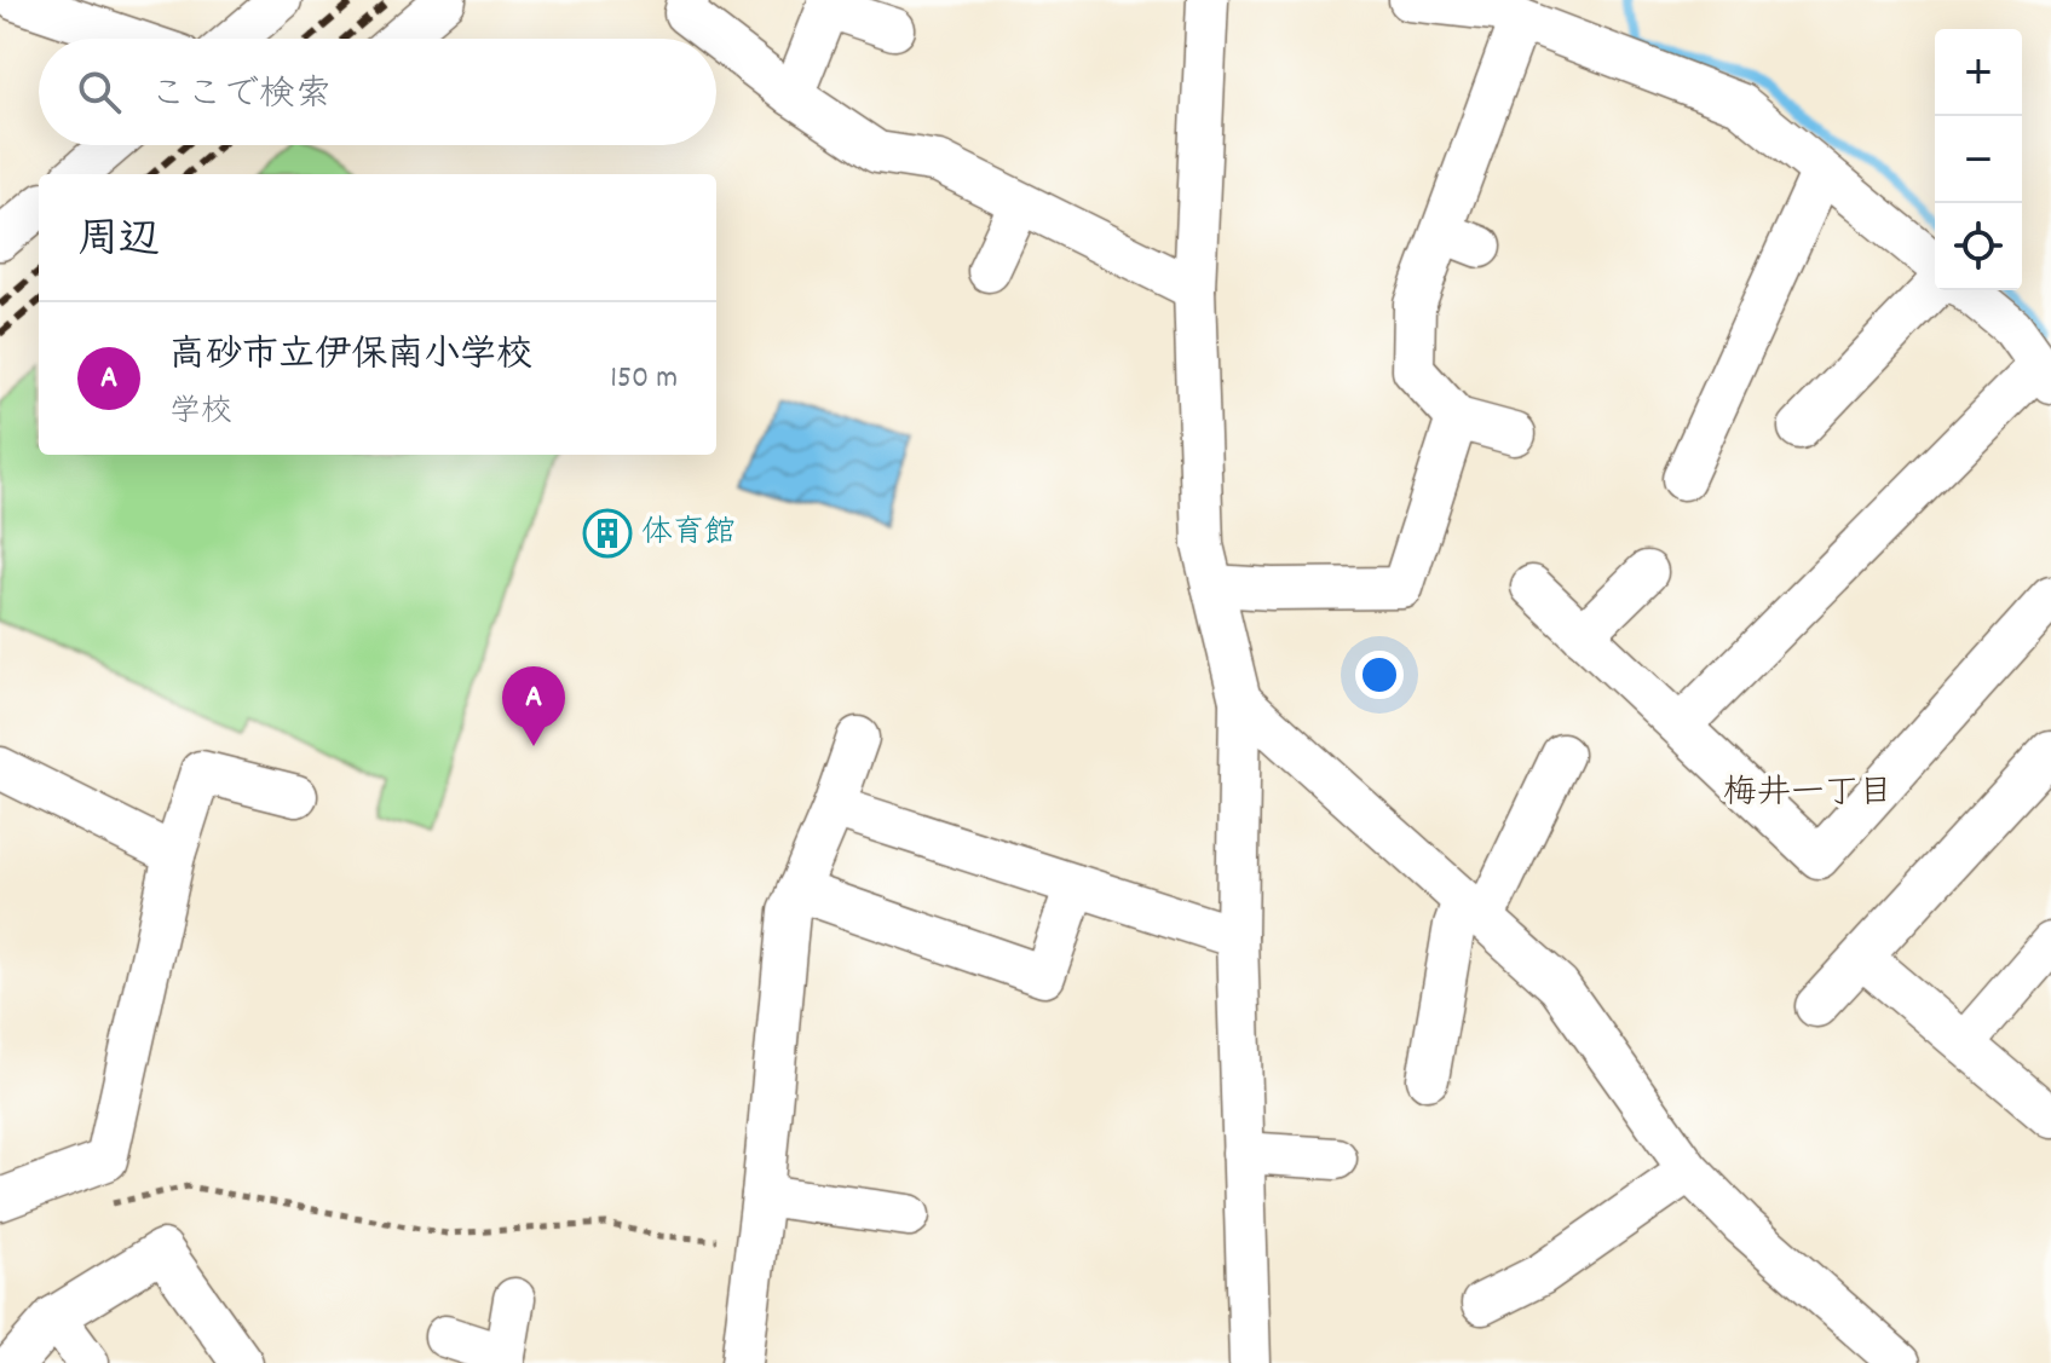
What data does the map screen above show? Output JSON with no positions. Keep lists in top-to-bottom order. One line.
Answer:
{"districts":["梅井一丁目"],"places":{"building":["体育館"]},"page":{"map_buttons":["+","−"],"search":"ここで検索","heading":"周辺","list":[{"mark":"A","name":"高砂市立伊保南小学校","note":"学校","value":"150 m"}],"pins":"A"}}
